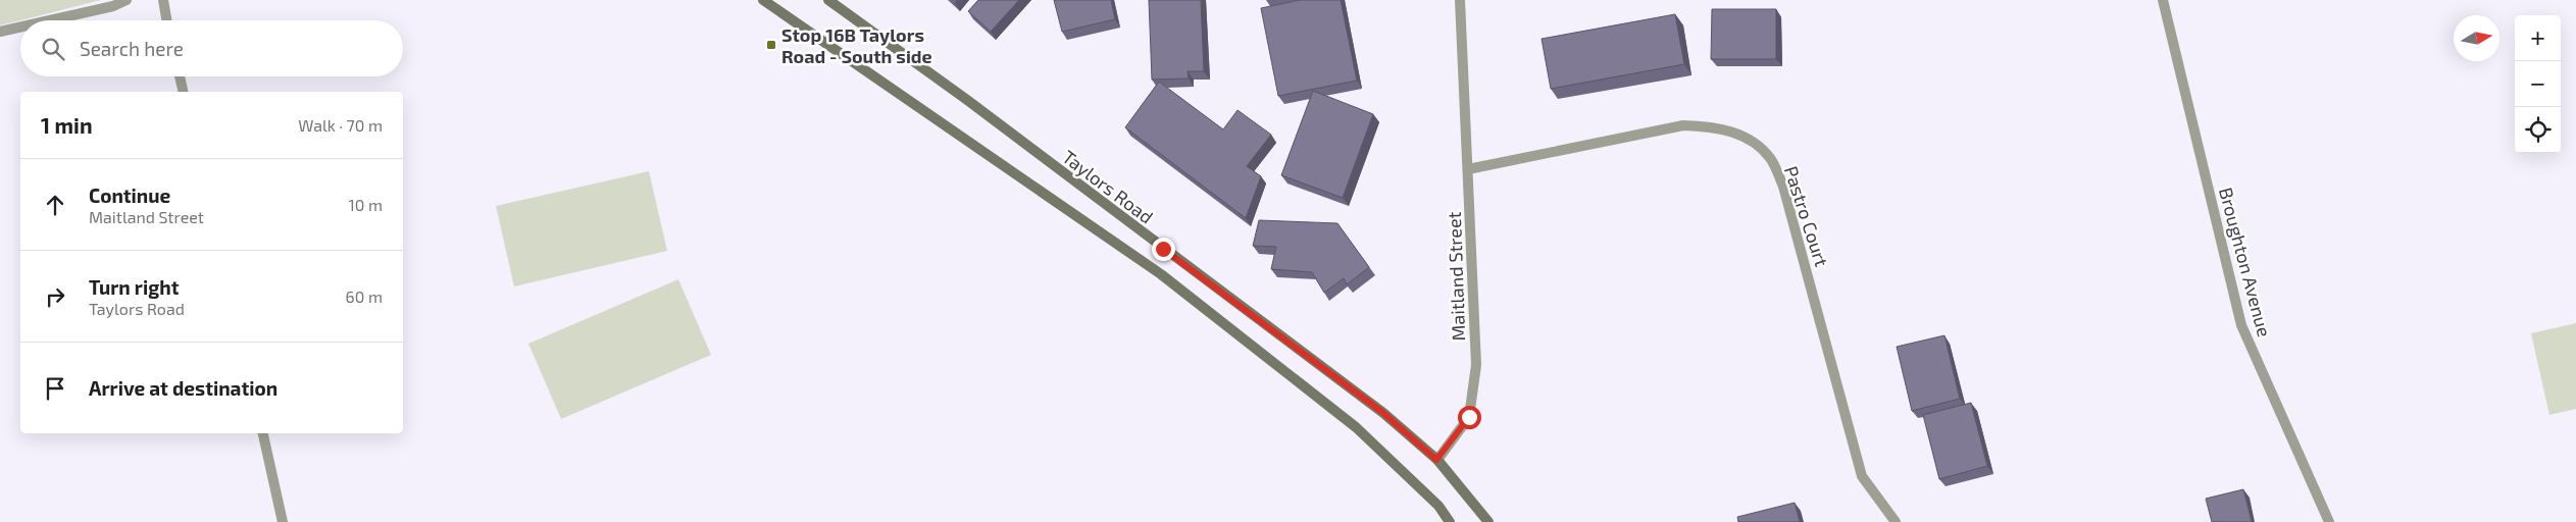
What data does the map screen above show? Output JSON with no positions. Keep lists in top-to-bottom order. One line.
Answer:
{"streets":{"main road":["Taylors Road"],"street":["Pastro Court","Broughton Avenue","Maitland Street"]},"crossings":[["Taylors Road","Maitland Street"],["Pastro Court","Maitland Street"]],"places":{"transit":["Stop 16B Taylors Road - South side"]},"north":"right","page":{"map_buttons":["+","−"],"search":"Search here","heading":["1 min","Walk · 70 m"],"list":[["Continue","Maitland Street","10 m"],["Turn right","Taylors Road","60 m"],"Arrive at destination"]}}
